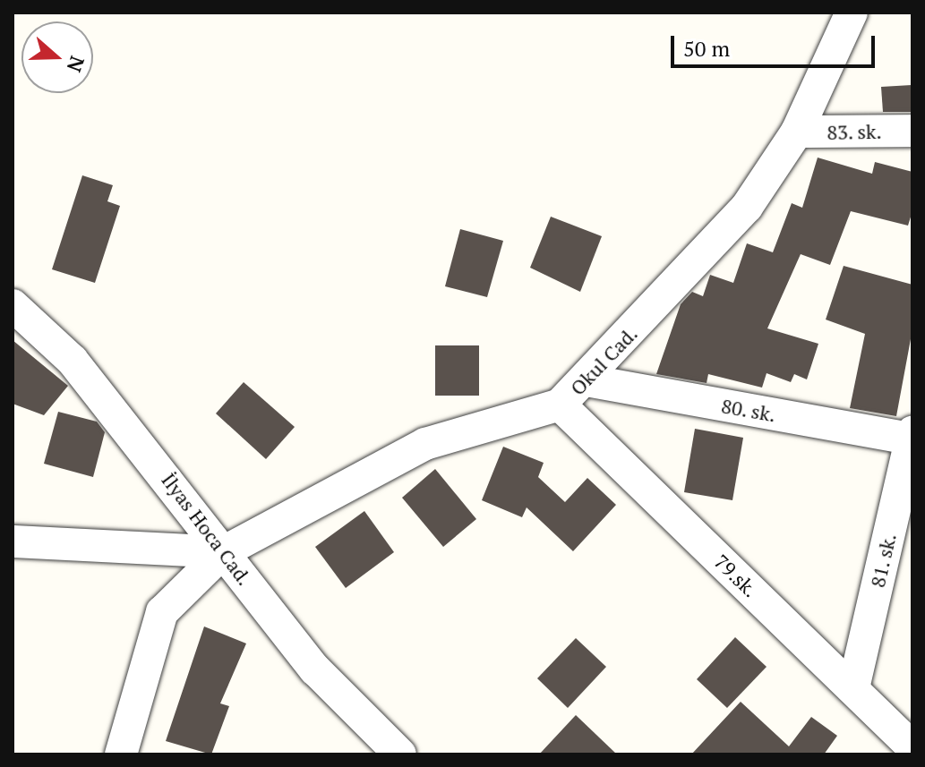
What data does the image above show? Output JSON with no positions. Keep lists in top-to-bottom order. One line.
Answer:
{"streets":{"street":["83. sk.","Okul Cad.","80. sk.","İlyas Hoca Cad.","81. sk.","79.sk."]},"crossings":[["83. sk.","Okul Cad."],["Okul Cad.","80. sk."],["Okul Cad.","İlyas Hoca Cad."],["Okul Cad.","79.sk."],["80. sk.","81. sk."],["81. sk.","79.sk."]],"scale_bar":"50 m","north":"right"}
